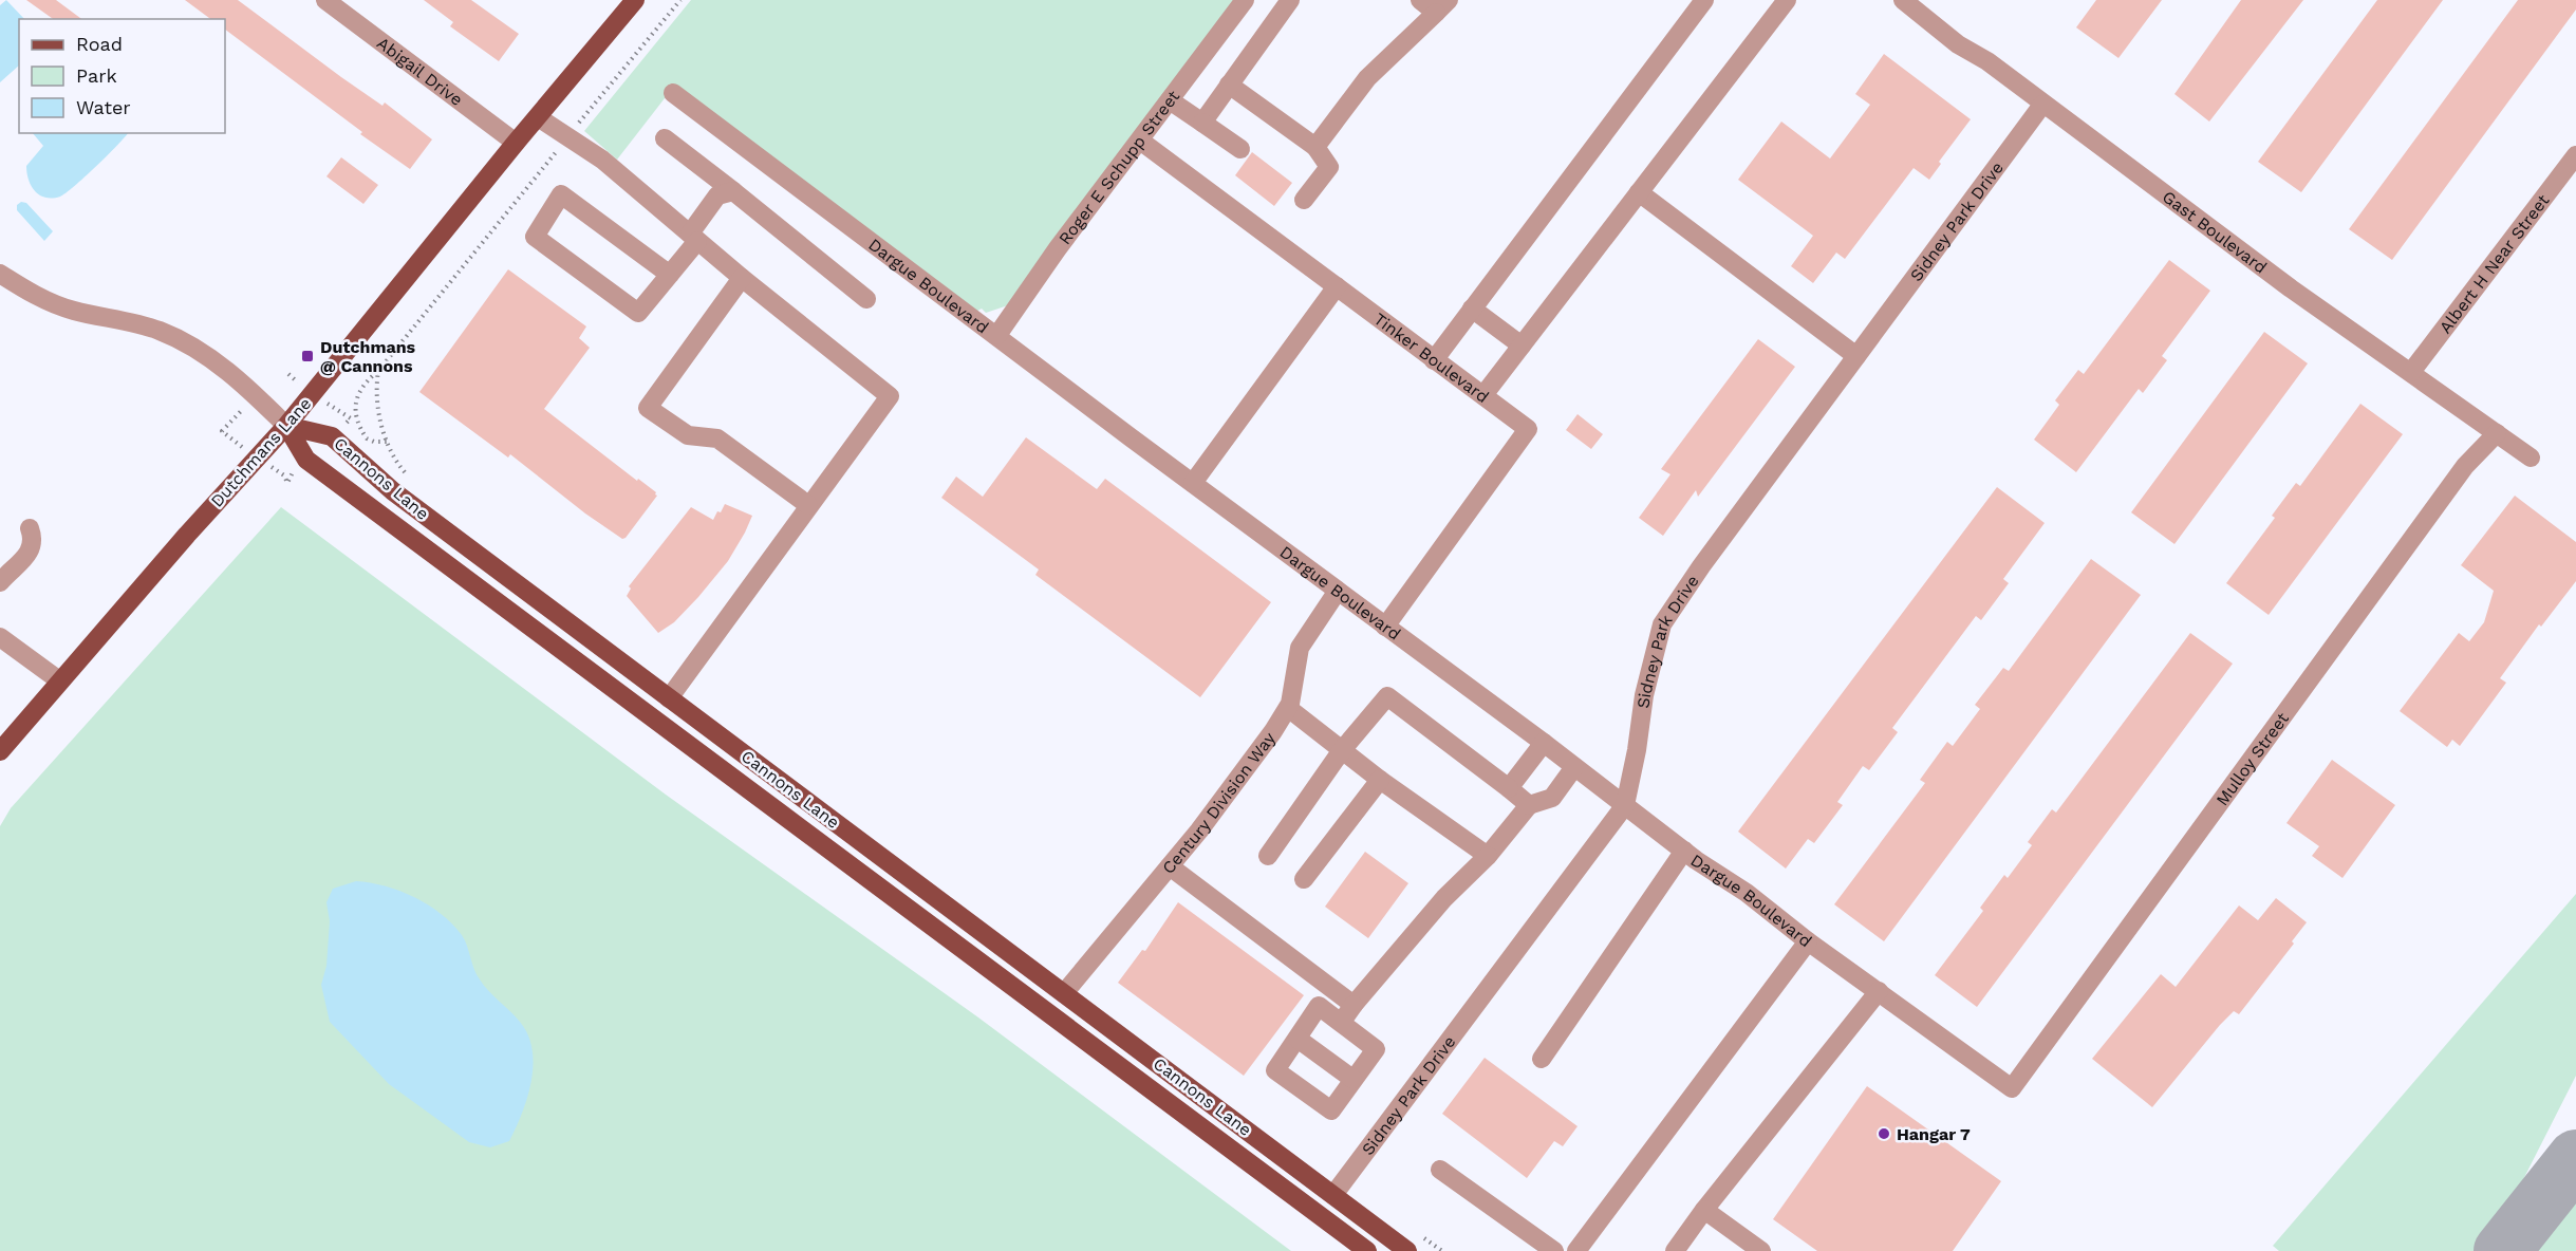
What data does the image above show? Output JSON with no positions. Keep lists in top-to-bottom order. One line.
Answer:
{"streets":{"main road":["Dutchmans Lane","Cannons Lane"],"street":["Abigail Drive","Roger E Schupp Street","Sidney Park Drive","Gast Boulevard","Albert H Near Street","Dargue Boulevard","Tinker Boulevard","Mulloy Street","Century Division Way"]},"crossings":[["Abigail Drive","Dutchmans Lane"],["Roger E Schupp Street","Dargue Boulevard"],["Roger E Schupp Street","Tinker Boulevard"],["Sidney Park Drive","Gast Boulevard"],["Sidney Park Drive","Dargue Boulevard"],["Sidney Park Drive","Cannons Lane"],["Gast Boulevard","Albert H Near Street"],["Gast Boulevard","Mulloy Street"],["Dargue Boulevard","Tinker Boulevard"],["Dargue Boulevard","Mulloy Street"],["Dargue Boulevard","Century Division Way"],["Dutchmans Lane","Cannons Lane"],["Cannons Lane","Century Division Way"]],"places":{"transit":["Dutchmans @ Cannons"],"other":["Hangar 7"]},"legend":["Road","Park","Water"]}
